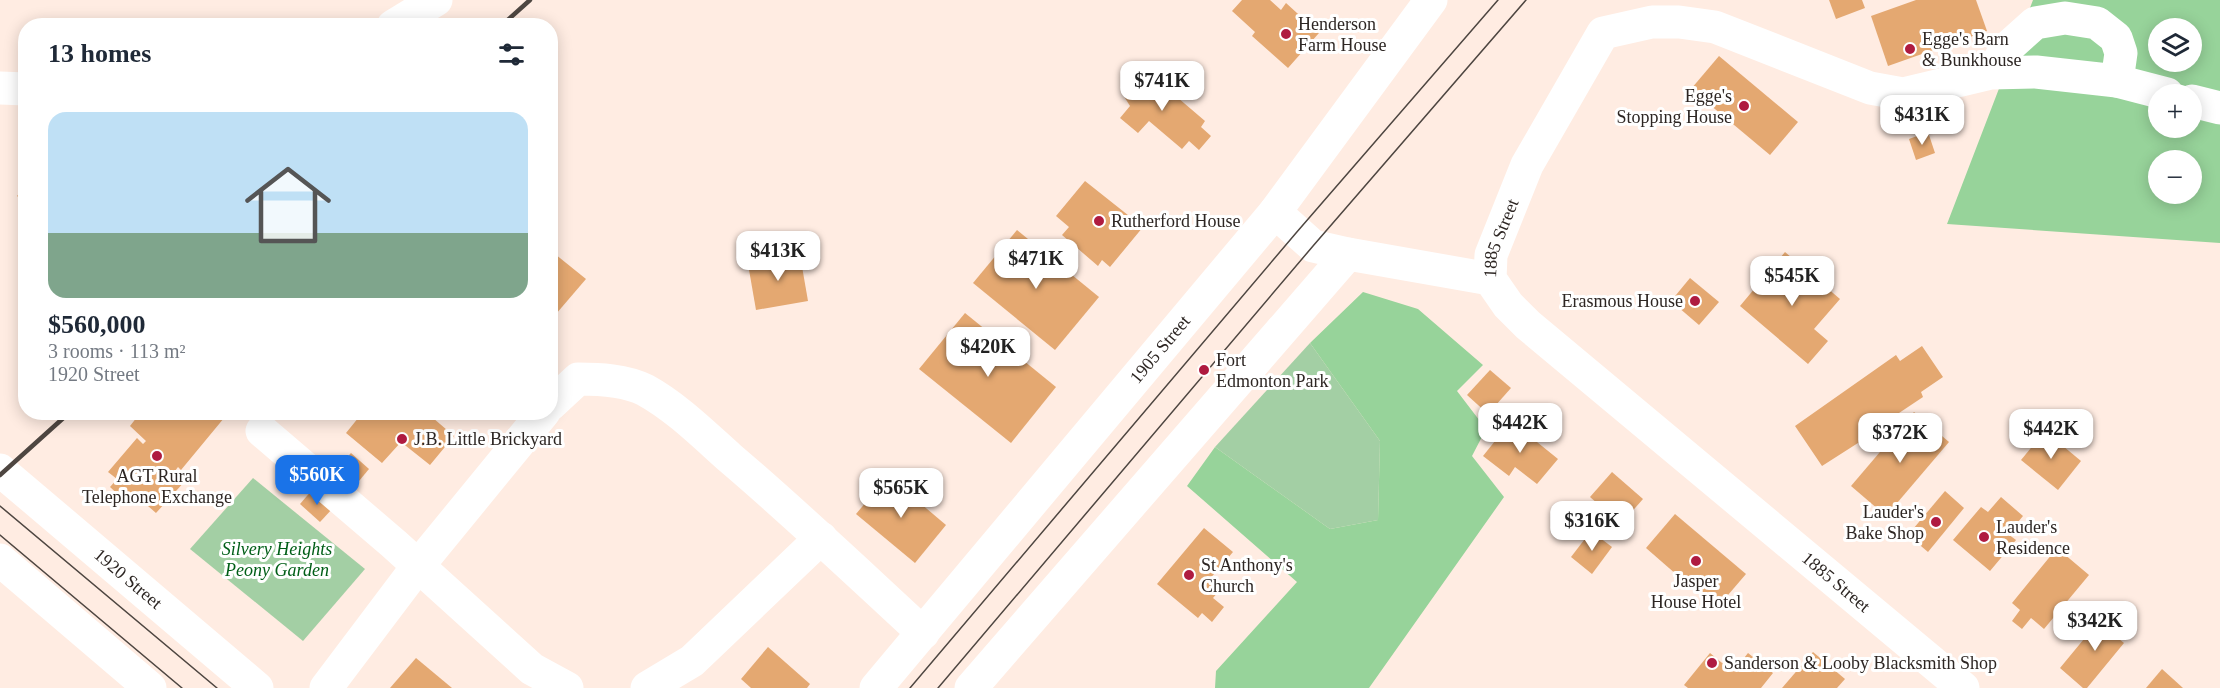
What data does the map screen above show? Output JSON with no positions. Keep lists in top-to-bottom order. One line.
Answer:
{"streets":{"street":["1885 Street","1905 Street","1920 Street"]},"parks":["Silvery Heights Peony Garden"],"places":["Henderson Farm House","Egge's Barn & Bunkhouse","Egge's Stopping House","Rutherford House","Erasmous House","Fort Edmonton Park","J.B. Little Brickyard","AGT Rural Telephone Exchange","Lauder's Bake Shop","Lauder's Residence","Jasper House Hotel","St Anthony's Church","Sanderson & Looby Blacksmith Shop"],"page":{"map_buttons":["+","−"],"heading":"13 homes","price":["$741K","$431K","$413K","$471K","$545K","$420K","$442K","$442K","$372K","$560K","$565K","$316K","$342K"],"list":[{"name":"$560,000","note":"3 rooms · 113 m² · 1920 Street"}]}}
